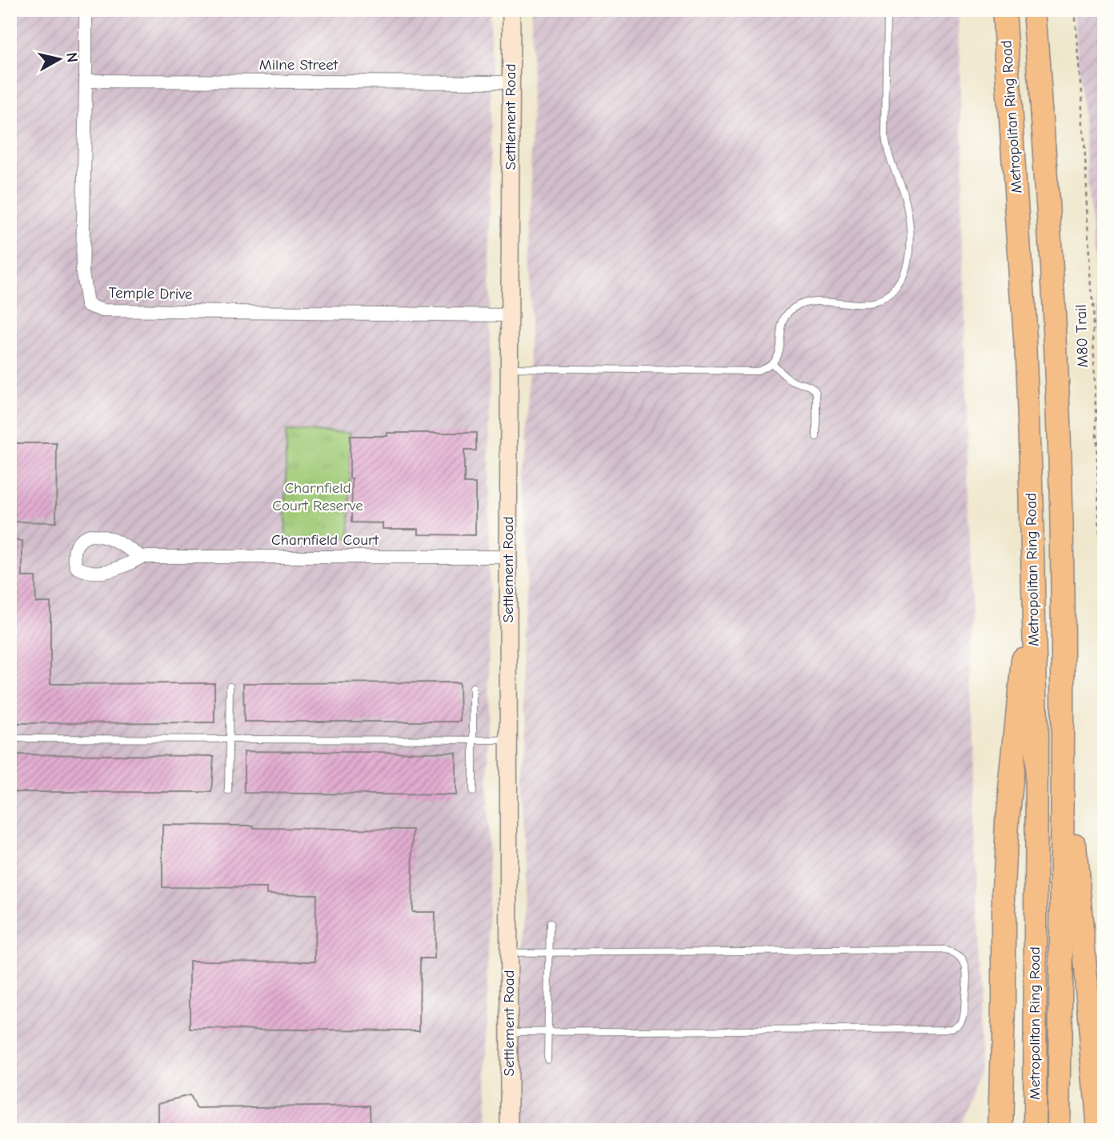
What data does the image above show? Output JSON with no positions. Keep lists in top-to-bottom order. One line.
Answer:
{"streets":{"highway":["Metropolitan Ring Road"],"main road":["Settlement Road"],"street":["Milne Street","Temple Drive","Charnfield Court"],"path":["M80 Trail"]},"crossings":[["Milne Street","Settlement Road"],["Milne Street","Temple Drive"],["Settlement Road","Temple Drive"],["Settlement Road","Charnfield Court"]],"parks":["Charnfield Court Reserve"],"north":"right"}
